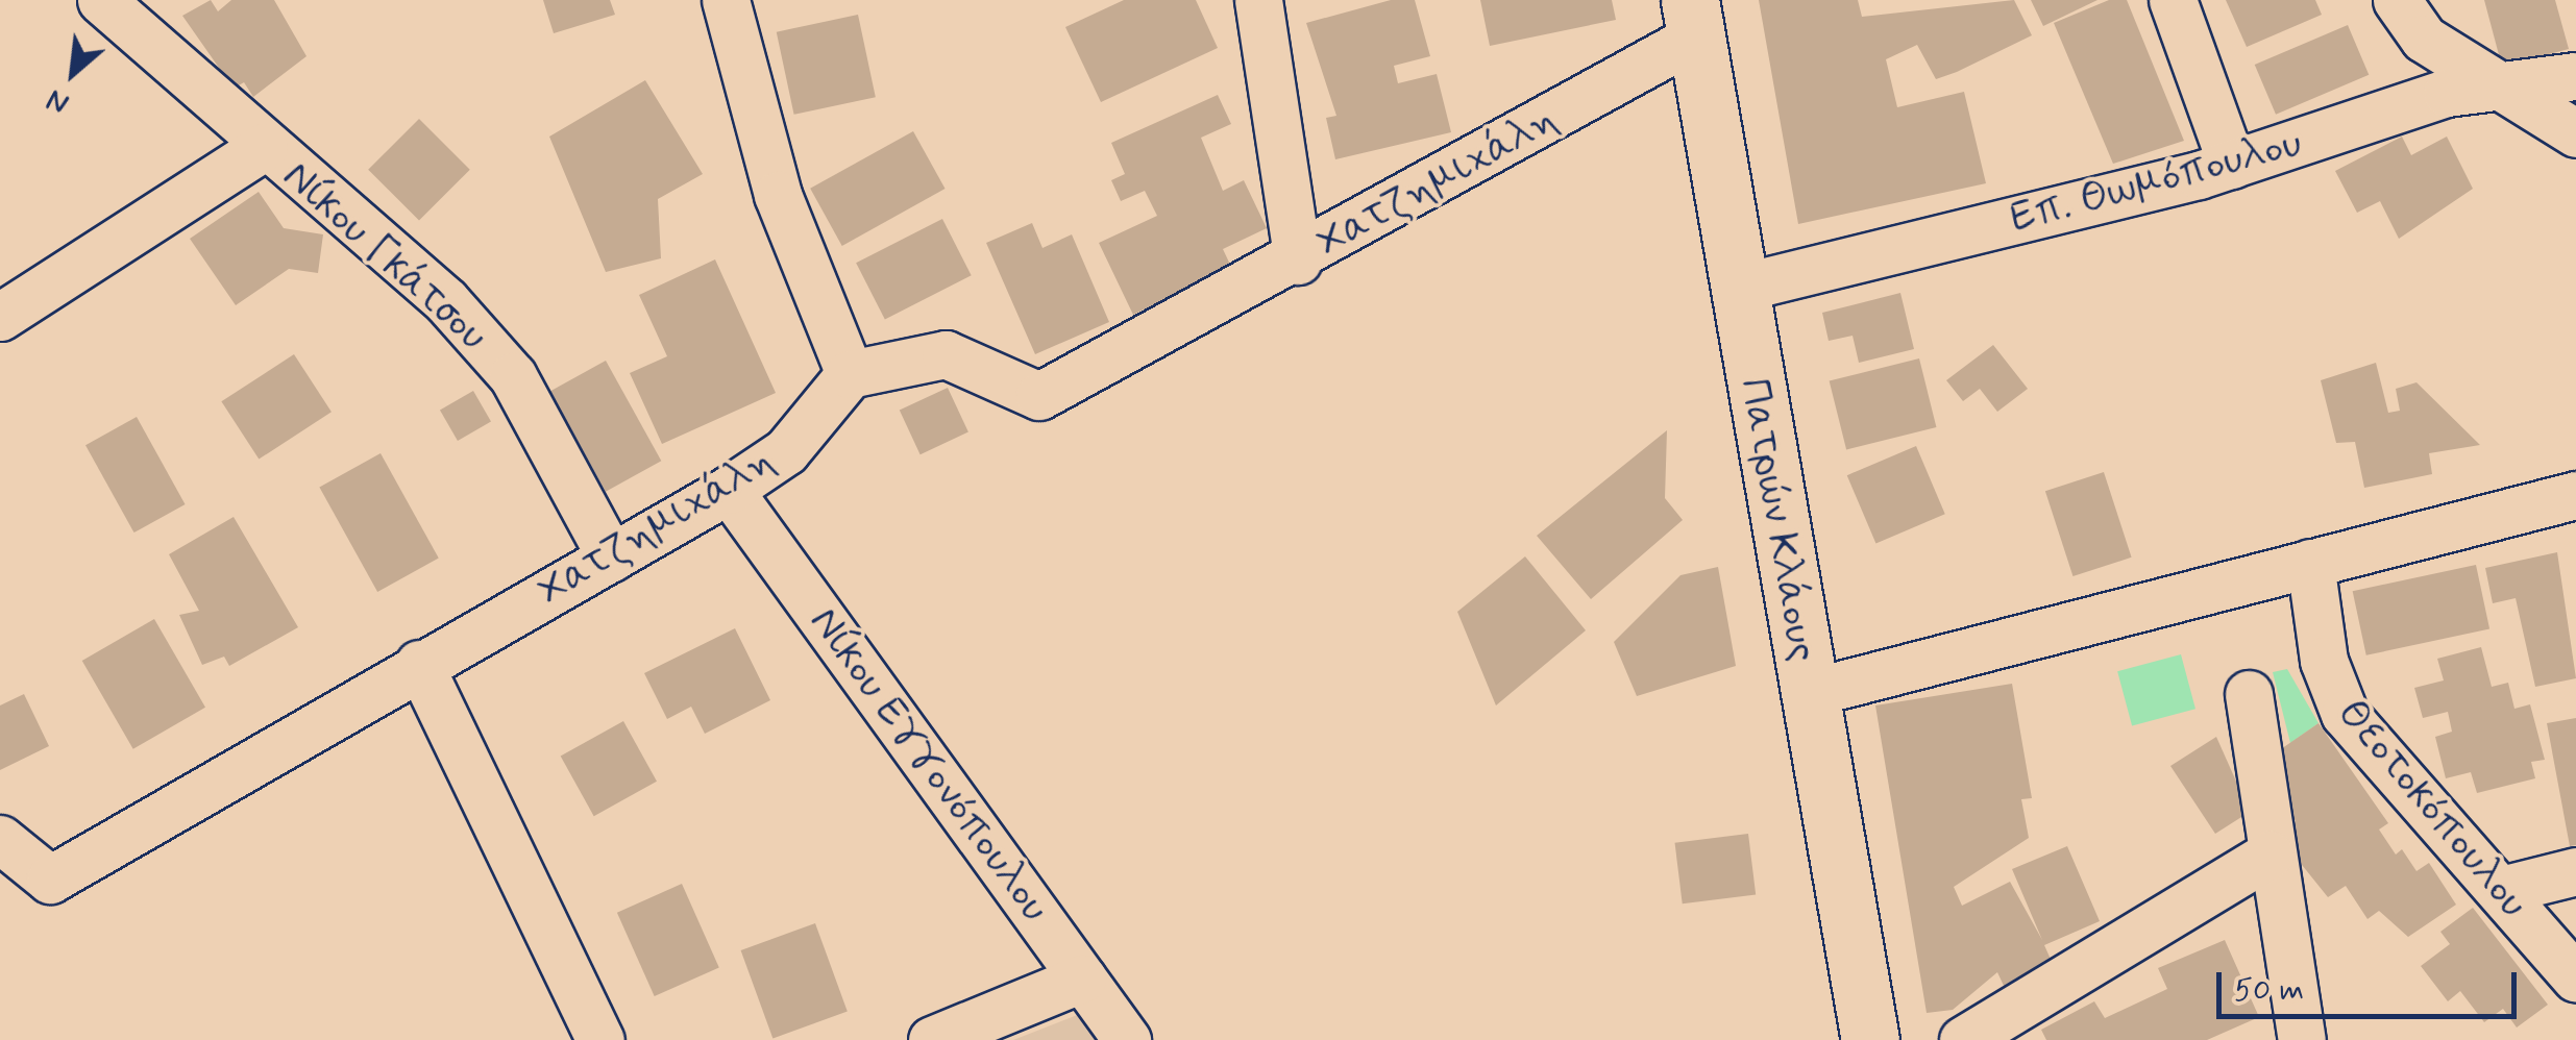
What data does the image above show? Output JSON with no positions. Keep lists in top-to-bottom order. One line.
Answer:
{"streets":{"main road":["Πατρών Κλάους"],"street":["Χατζημιχάλη","Επ. Θωμόπουλου","Νίκου Γκάτσου","Νίκου Εγγονόπουλου","Θεοτοκόπουλου"]},"crossings":[["Χατζημιχάλη","Νίκου Γκάτσου"],["Χατζημιχάλη","Πατρών Κλάους"],["Χατζημιχάλη","Νίκου Εγγονόπουλου"],["Επ. Θωμόπουλου","Πατρών Κλάους"]],"scale_bar":"50 m","north":"bottom left"}
